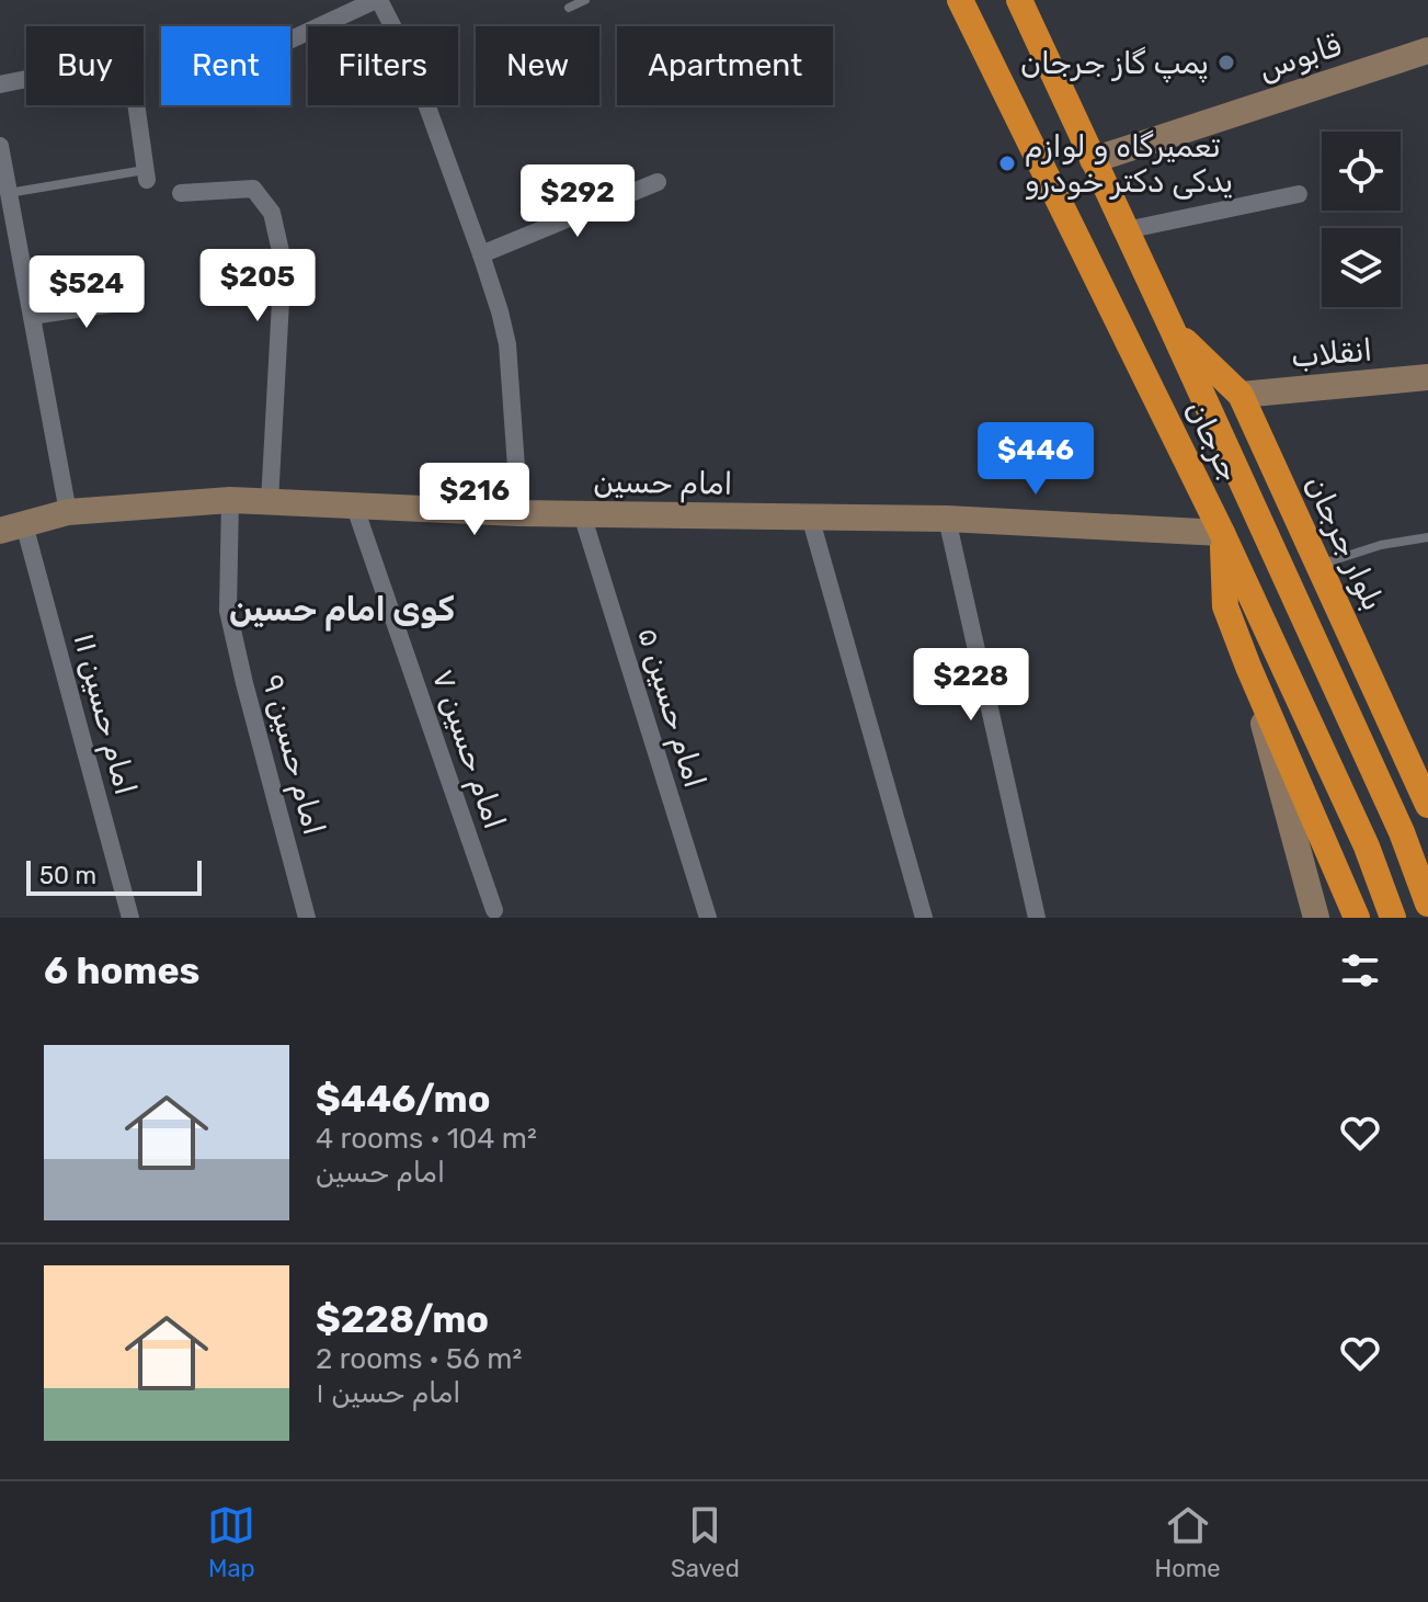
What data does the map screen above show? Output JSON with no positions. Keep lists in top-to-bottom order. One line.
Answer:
{"streets":{"highway":["جرجان","بلوار جرجان"],"street":["قابوس","انقلاب","امام حسین","امام حسین ۵","امام حسین ۱۱","امام حسین ۷","امام حسین ۹"]},"crossings":[["قابوس","جرجان"],["انقلاب","بلوار جرجان"],["جرجان","امام حسین"],["جرجان","بلوار جرجان"],["امام حسین","امام حسین ۵"],["امام حسین","امام حسین ۱۱"],["امام حسین","امام حسین ۷"],["امام حسین","امام حسین ۹"]],"districts":["کوی امام حسین"],"places":["پمپ گاز جرجان","تعمیرگاه و لوازم یدکی دکتر خودرو"],"scale_bar":"50 m","page":{"chip":["Buy","Rent","Filters","New","Apartment"],"price":["$292","$205","$524","$446","$216","$228"],"scale":"50 m","heading":"6 homes","list":[{"name":"$446/mo","note":"4 rooms · 104 m² · امام حسین"},{"name":"$228/mo","note":"2 rooms · 56 m² · امام حسین ۱"}],"tabs":["Map","Saved","Home"]}}
